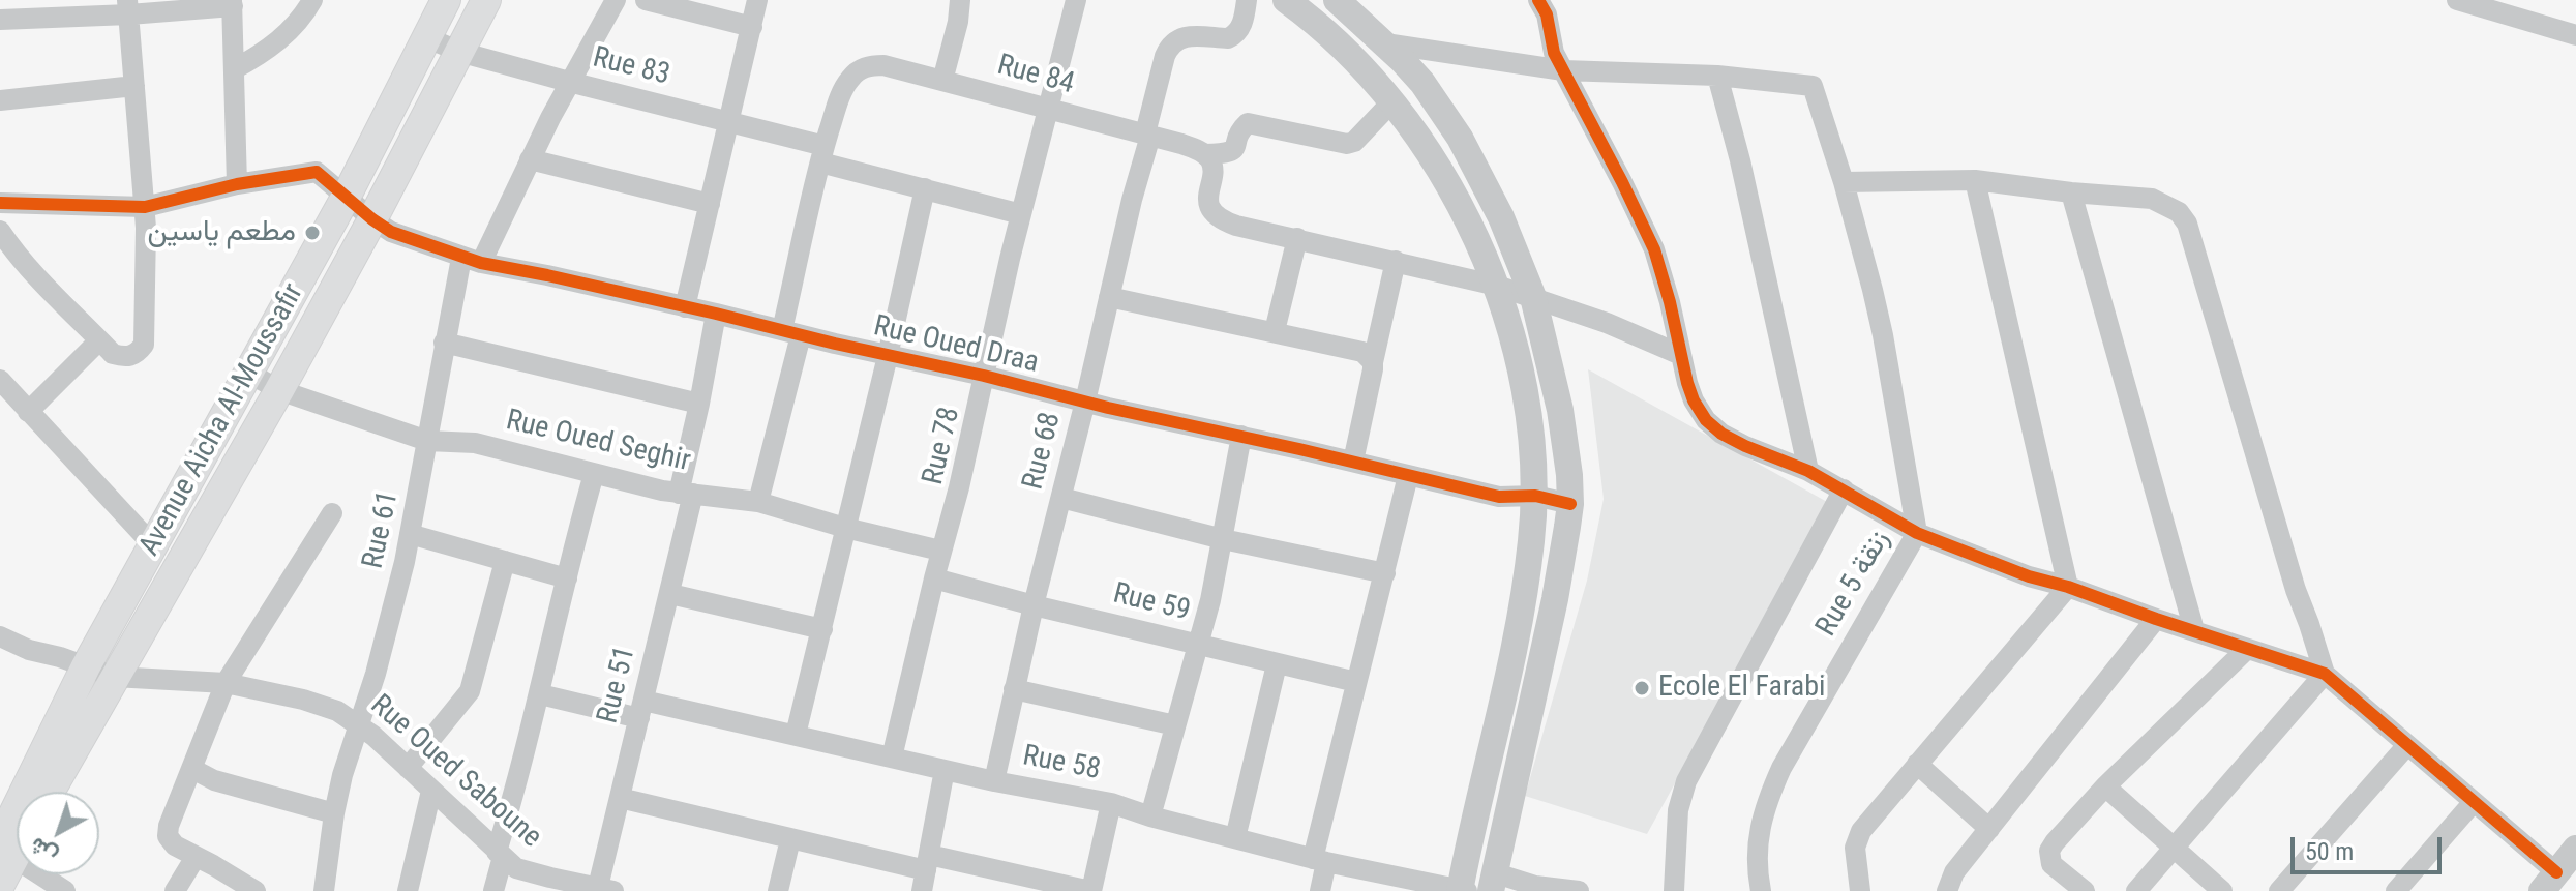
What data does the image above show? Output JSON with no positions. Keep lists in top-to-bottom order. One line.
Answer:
{"streets":{"main road":["Avenue Aicha Al-Moussafir"],"street":["Rue 83","Rue 84","Rue Oued Draa","Rue Oued Seghir","Rue 78","Rue 68","Rue 61","Rue 5 زنقة","Rue 59","Rue 51","Rue 58","Rue Oued Saboune"]},"crossings":[["Rue 83","Rue 84"],["Rue 83","Avenue Aicha Al-Moussafir"],["Rue 83","Rue 78"],["Rue 83","Rue 61"],["Rue 84","Rue Oued Draa"],["Rue 84","Rue Oued Seghir"],["Rue 84","Rue 78"],["Rue 84","Rue 68"],["Rue Oued Draa","Avenue Aicha Al-Moussafir"],["Rue Oued Draa","Rue 78"],["Rue Oued Draa","Rue 68"],["Rue Oued Draa","Rue 61"],["Rue Oued Draa","Rue 51"],["Avenue Aicha Al-Moussafir","Rue Oued Seghir"],["Avenue Aicha Al-Moussafir","Rue Oued Saboune"],["Rue Oued Seghir","Rue 78"],["Rue Oued Seghir","Rue 61"],["Rue Oued Seghir","Rue 51"],["Rue 78","Rue 59"],["Rue 78","Rue 58"],["Rue 68","Rue 59"],["Rue 68","Rue 58"],["Rue 61","Rue Oued Saboune"],["Rue 51","Rue 58"],["Rue 51","Rue Oued Saboune"]],"places":["مطعم ياسين","Ecole El Farabi"],"scale_bar":"50 m","north":"bottom left"}
